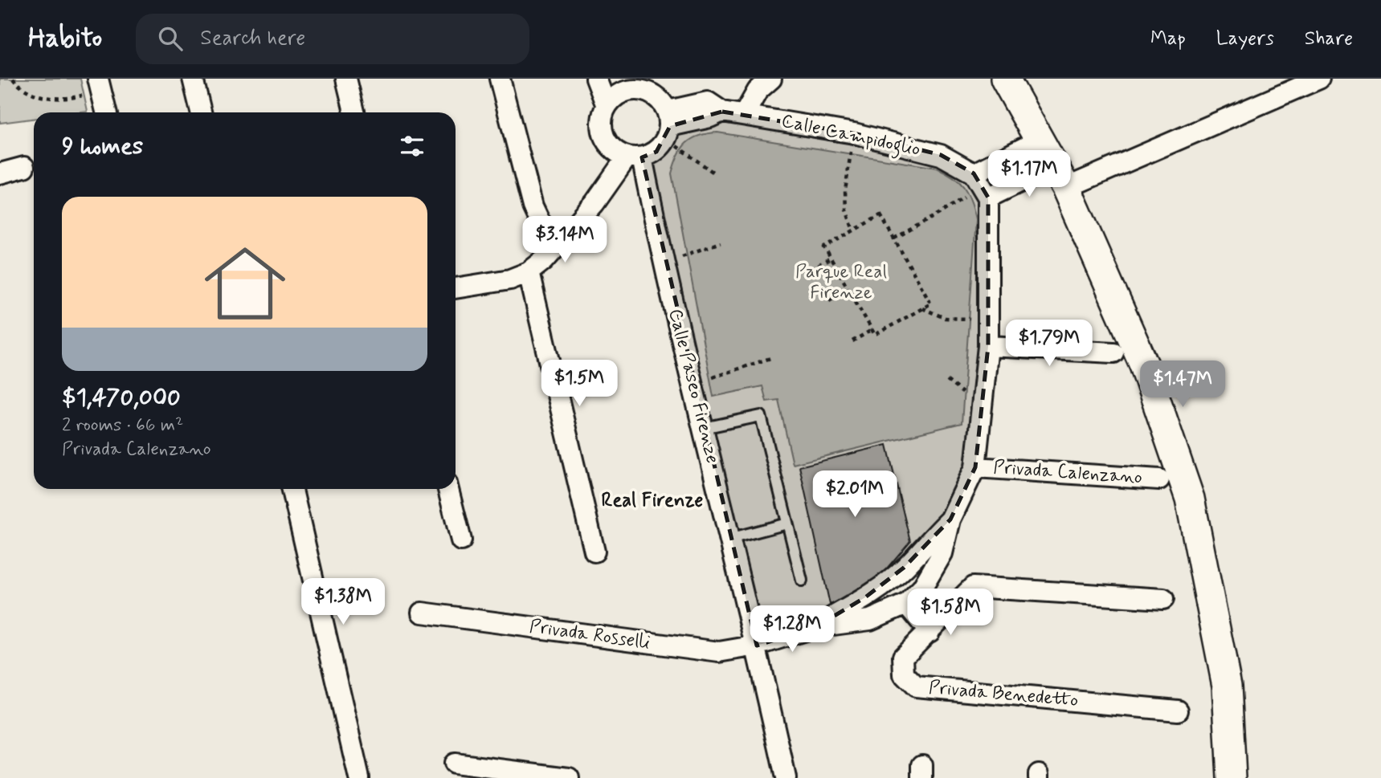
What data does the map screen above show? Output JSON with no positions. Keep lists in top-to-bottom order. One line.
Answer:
{"streets":{"street":["Calle Campidoglio","Calle Paseo Firenze","Privada Calenzano","Privada Rosselli","Privada Benedetto"]},"crossings":[["Calle Campidoglio","Calle Paseo Firenze"],["Calle Paseo Firenze","Privada Rosselli"]],"districts":["Real Firenze"],"parks":["Parque Real Firenze"],"page":{"header":"Habito","search":"Search here","nav":["Map","Layers","Share"],"heading":"9 homes","price":["$1.17M","$3.14M","$1.79M","$1.5M","$1.47M","$2.01M","$1.38M","$1.58M","$1.28M"],"list":[{"name":"$1,470,000","note":"2 rooms · 66 m² · Privada Calenzano"}]}}
